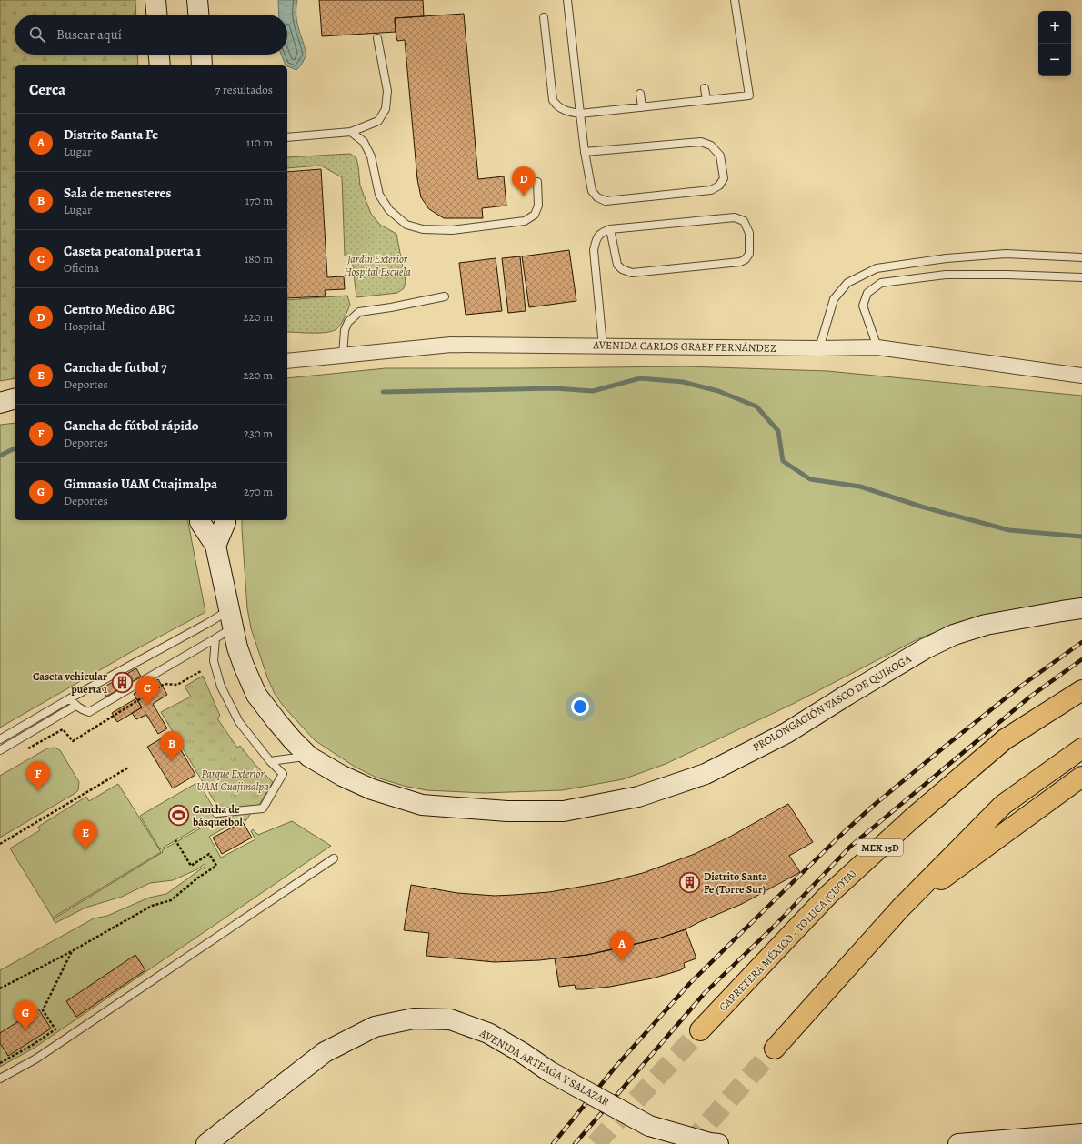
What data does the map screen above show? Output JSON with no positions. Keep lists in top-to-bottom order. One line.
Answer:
{"streets":{"highway":["MEX 15D","CARRETERA MÉXICO - TOLUCA (CUOTA)"],"street":["AVENIDA CARLOS GRAEF FERNÁNDEZ","PROLONGACIÓN VASCO DE QUIROGA","AVENIDA ARTEAGA Y SALAZAR"]},"parks":["Jardín Exterior Hospital Escuela","Parque Exterior UAM Cuajimalpa"],"places":{"building":["Caseta vehicular puerta 1","Distrito Santa Fe (Torre Sur)"],"sports":["Cancha de básquetbol"]},"page":{"map_buttons":["+","−"],"search":"Buscar aquí","heading":["Cerca","7 resultados"],"list":[{"mark":"A","name":"Distrito Santa Fe","note":"Lugar","value":"110 m"},{"mark":"B","name":"Sala de menesteres","note":"Lugar","value":"170 m"},{"mark":"C","name":"Caseta peatonal puerta 1","note":"Oficina","value":"180 m"},{"mark":"D","name":"Centro Medico ABC","note":"Hospital","value":"220 m"},{"mark":"E","name":"Cancha de futbol 7","note":"Deportes","value":"220 m"},{"mark":"F","name":"Cancha de fútbol rápido","note":"Deportes","value":"230 m"},{"mark":"G","name":"Gimnasio UAM Cuajimalpa","note":"Deportes","value":"270 m"}],"pins":["D","C","B","F","E","A","G"]}}
